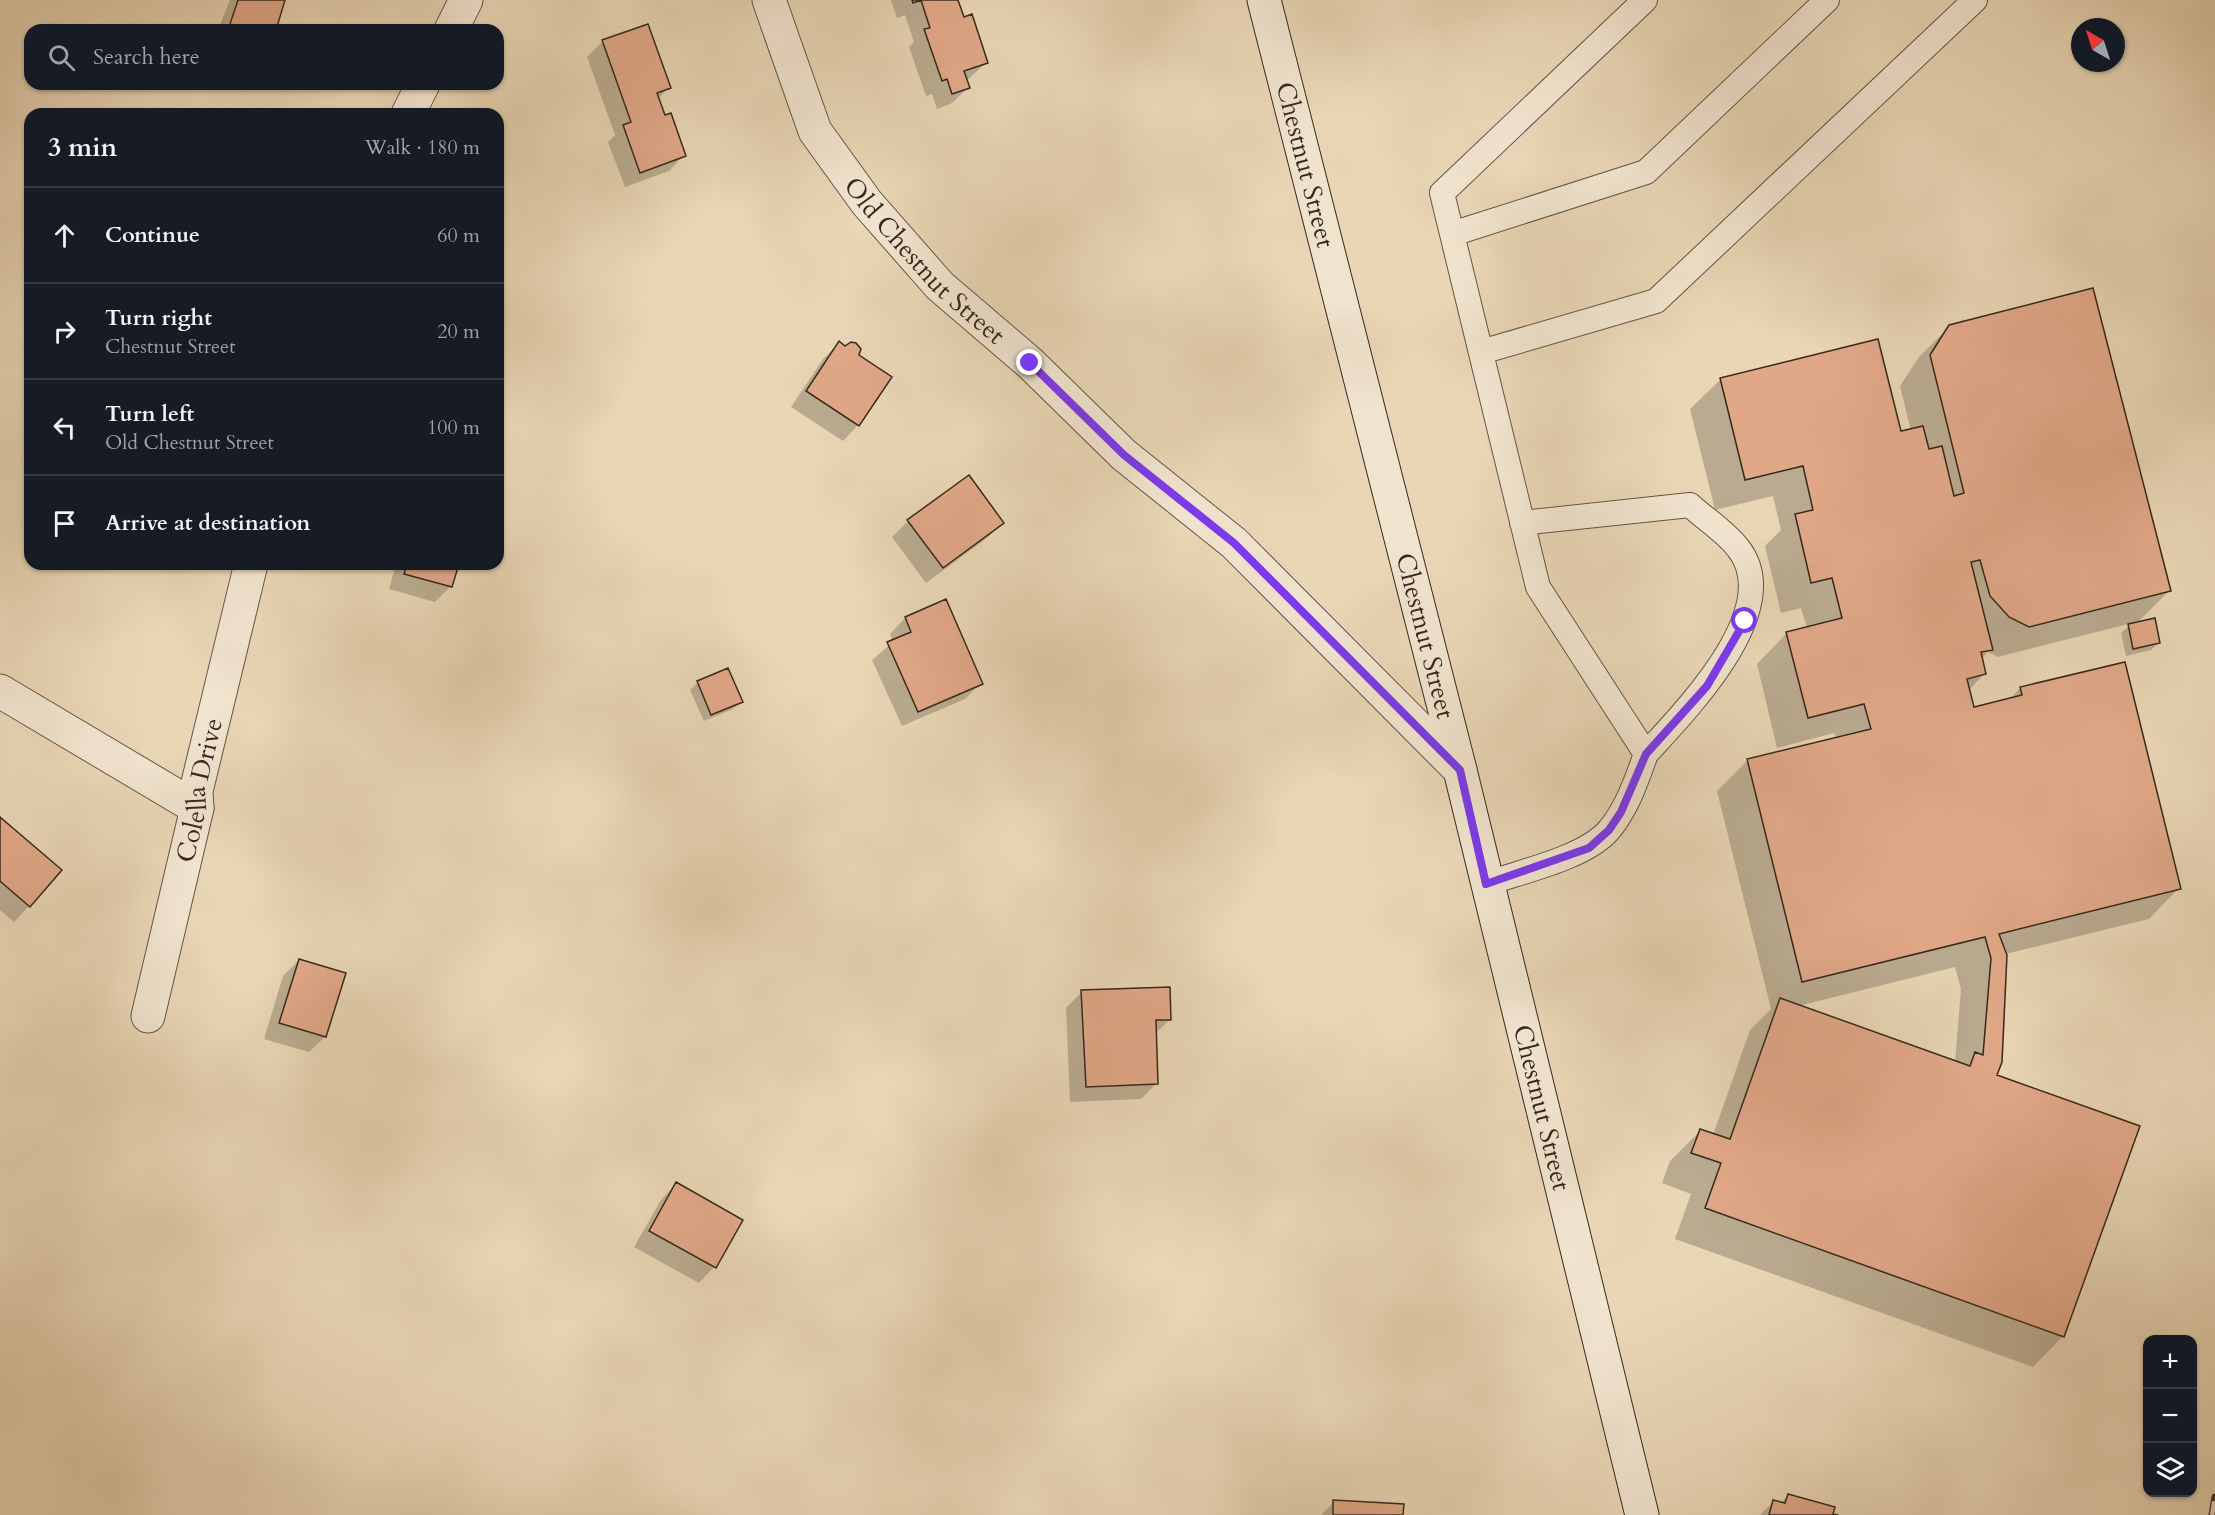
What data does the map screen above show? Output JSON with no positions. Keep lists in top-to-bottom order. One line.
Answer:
{"streets":{"street":["Chestnut Street","Old Chestnut Street","Colella Drive"]},"crossings":[["Chestnut Street","Old Chestnut Street"]],"north":"top left","page":{"search":"Search here","heading":["3 min","Walk · 180 m"],"list":[["Continue","60 m"],["Turn right","Chestnut Street","20 m"],["Turn left","Old Chestnut Street","100 m"],"Arrive at destination"],"map_buttons":["+","−"]}}
